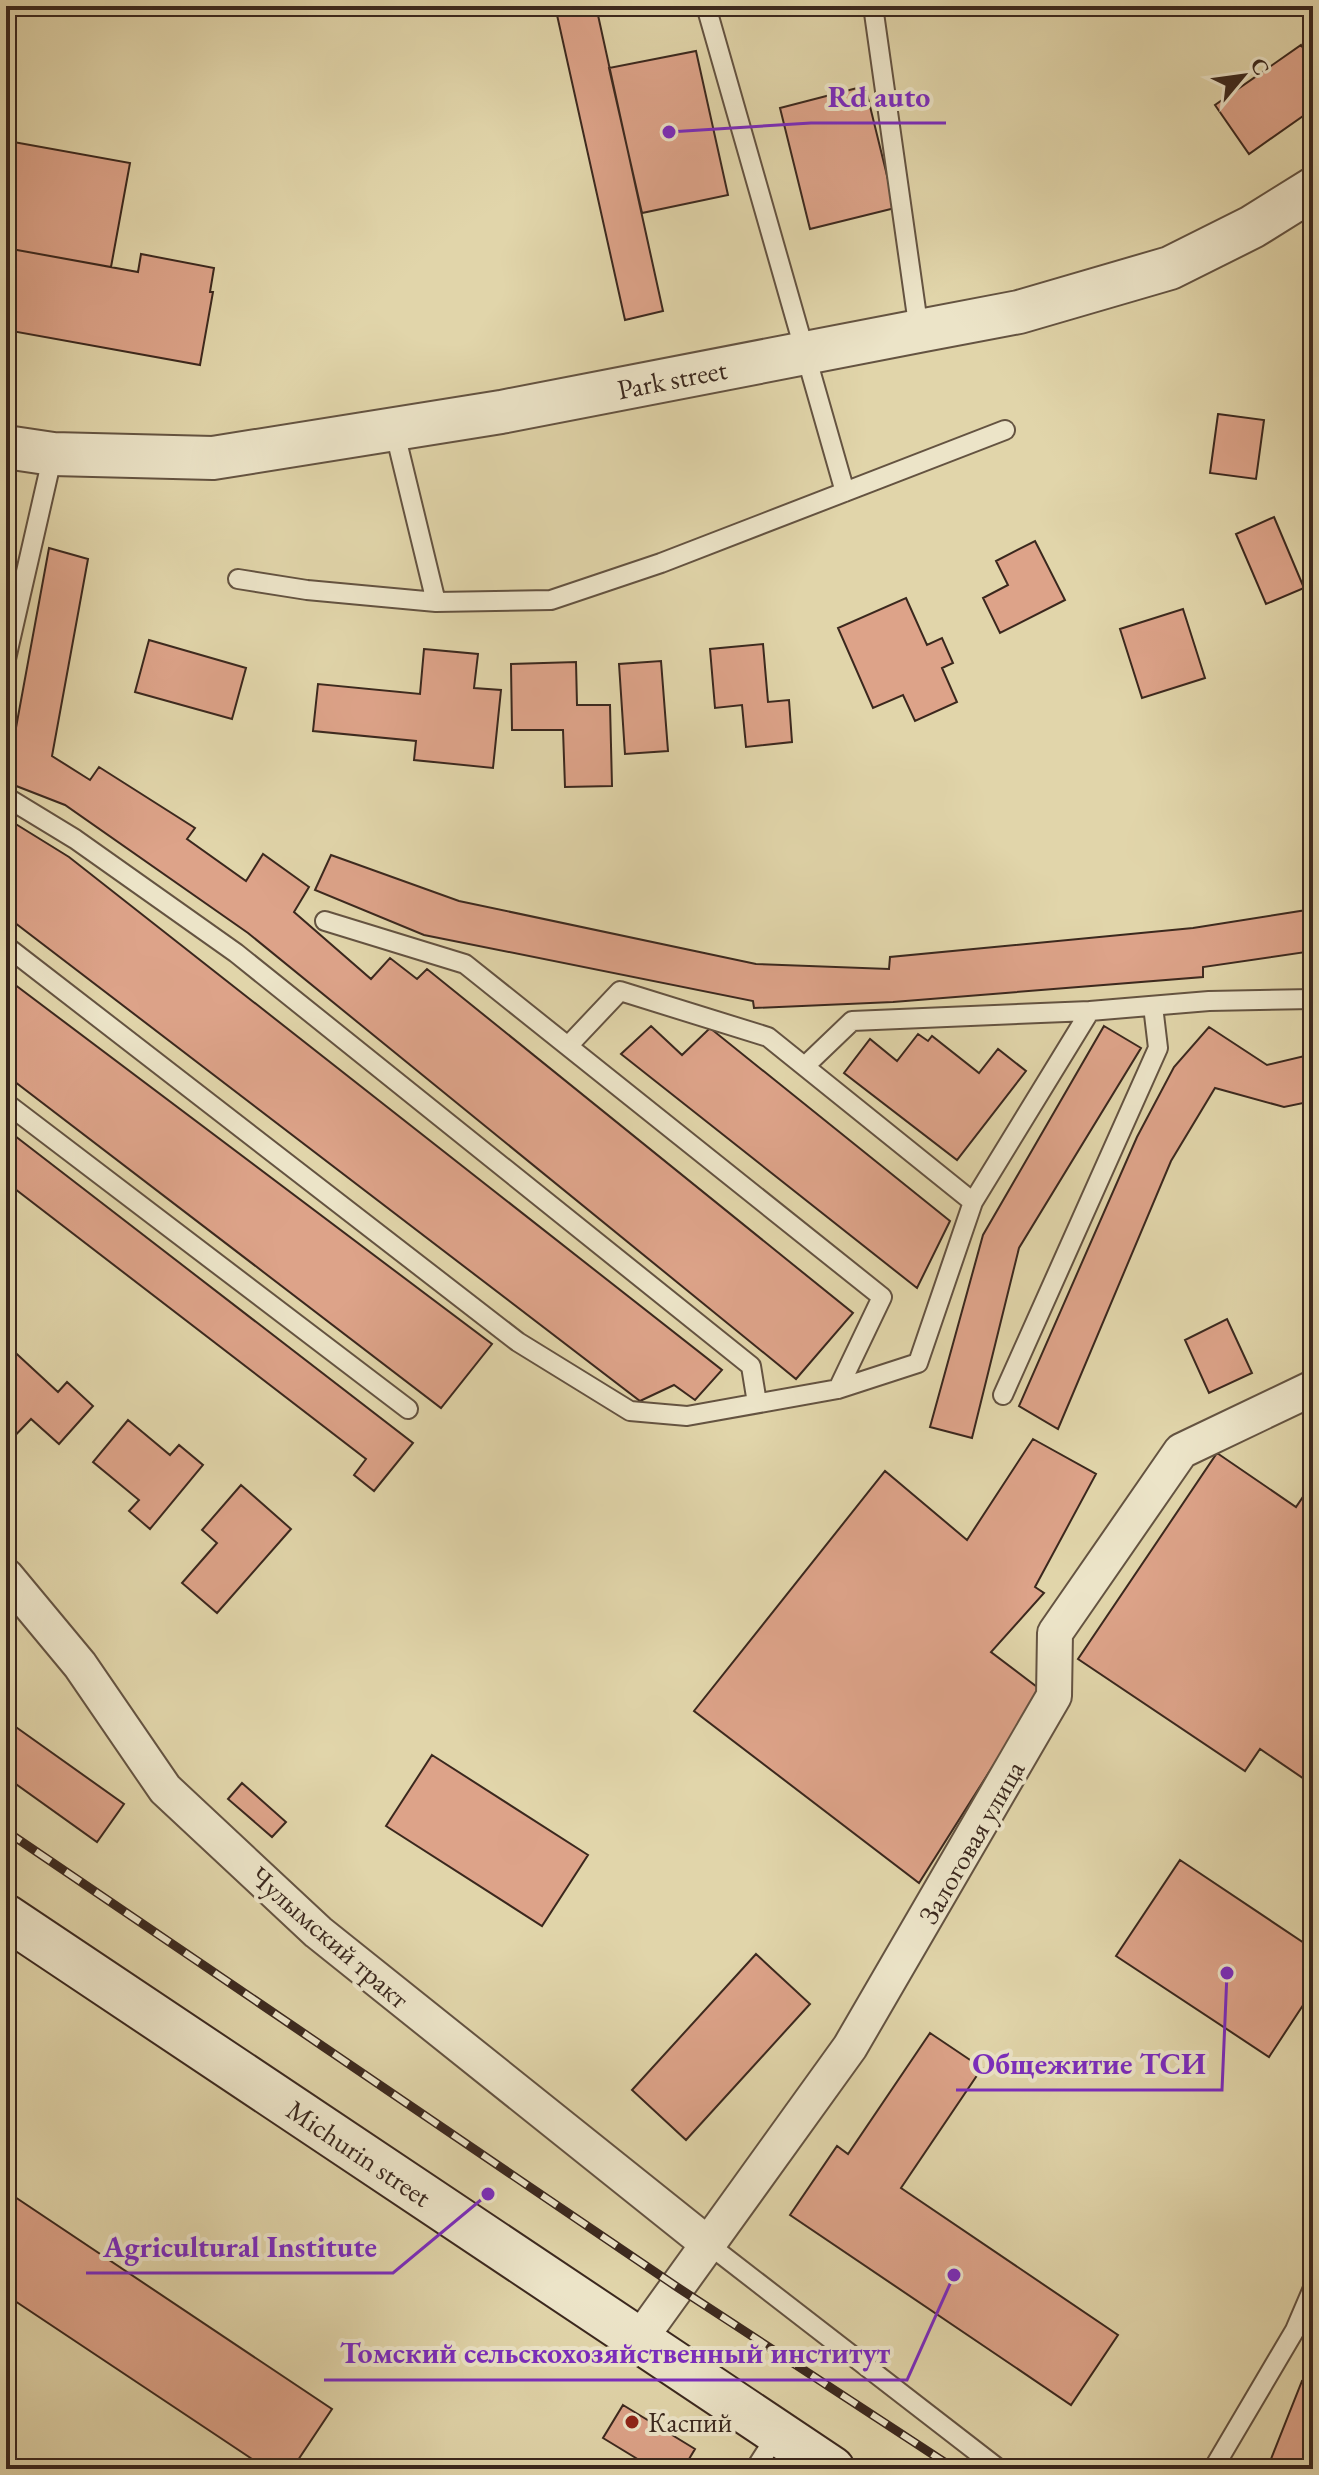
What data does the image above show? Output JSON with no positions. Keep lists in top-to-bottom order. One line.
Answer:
{"streets":{"main road":["Michurin street"],"street":["Park street","Залоговая улица","Чулымский тракт"]},"crossings":[["Залоговая улица","Чулымский тракт"],["Залоговая улица","Michurin street"]],"places":["Rd auto","Общежитие ТСИ","Agricultural Institute","Томский сельскохозяйственный институт","Каспий"],"north":"top right"}
